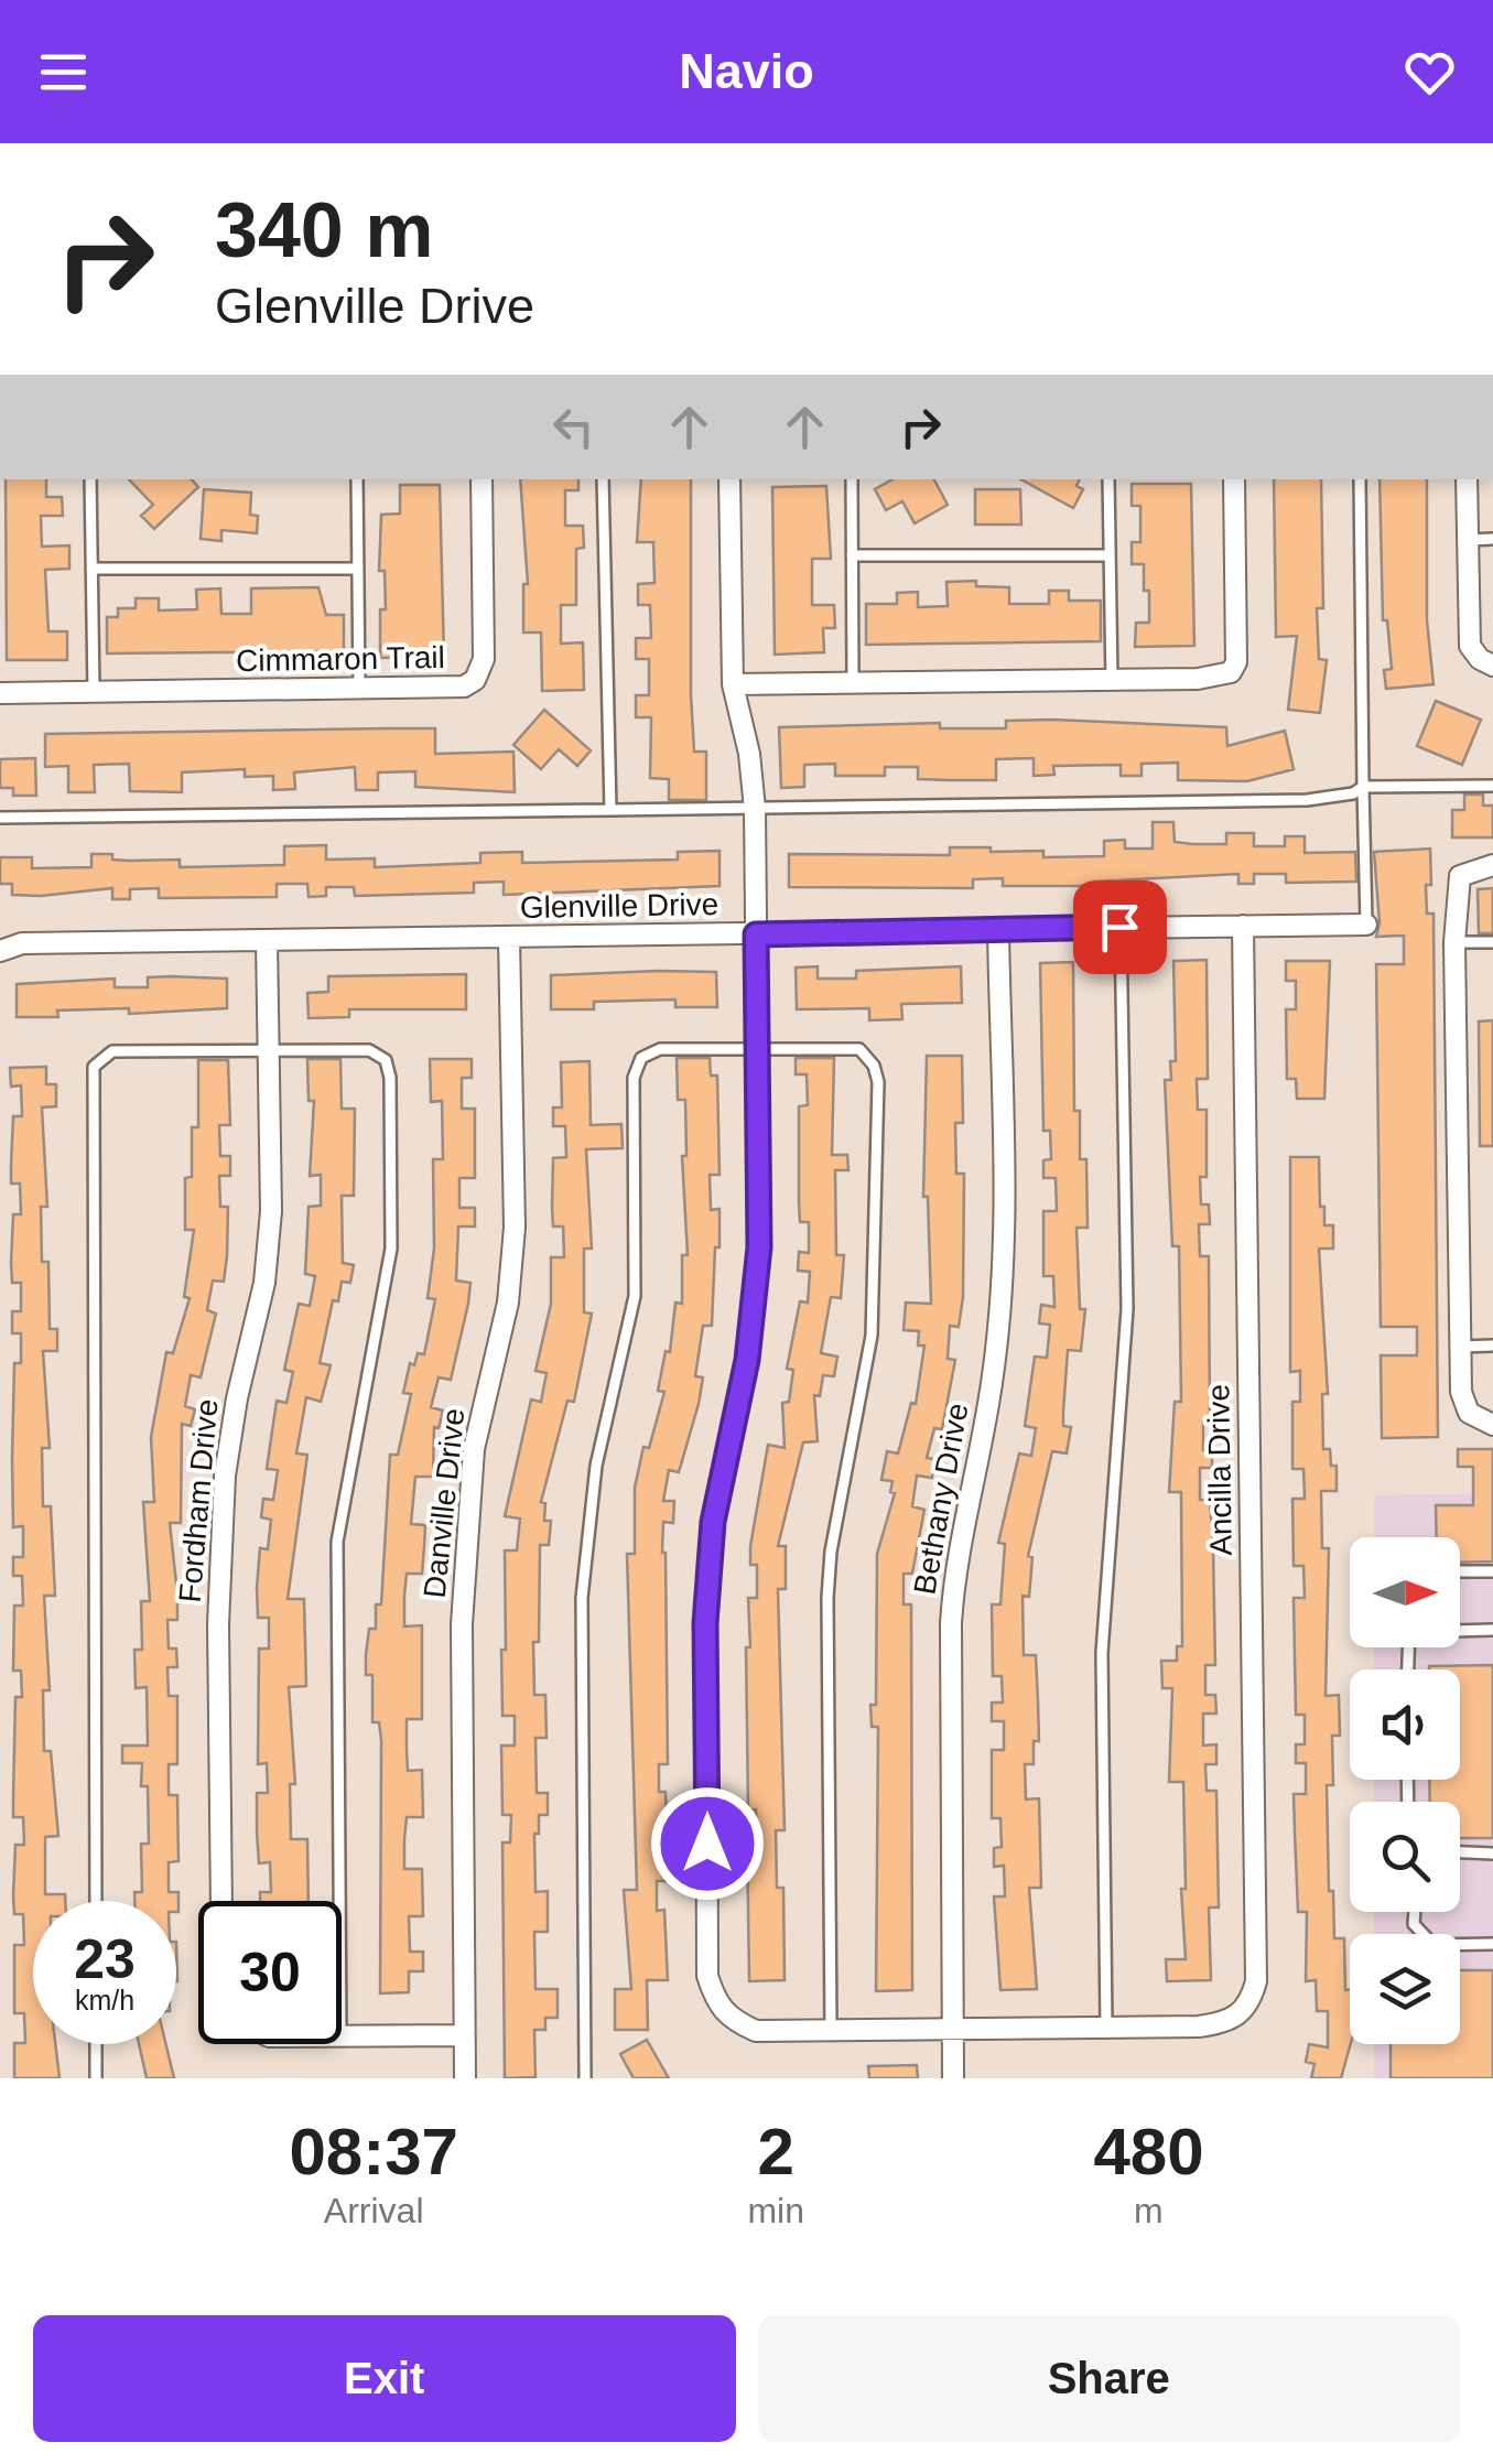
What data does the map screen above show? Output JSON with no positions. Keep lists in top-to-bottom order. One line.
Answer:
{"streets":{"street":["Cimmaron Trail","Glenville Drive","Ancilla Drive","Bethany Drive","Fordham Drive","Danville Drive"]},"crossings":[["Glenville Drive","Ancilla Drive"],["Glenville Drive","Bethany Drive"],["Glenville Drive","Fordham Drive"],["Glenville Drive","Danville Drive"]],"north":"right","page":{"header":"Navio","turn":["340 m","Glenville Drive"],"speed":"23 km/h","limit":"30","eta":["08:37","Arrival","2","min","480","m"],"buttons":["Exit","Share"]}}
